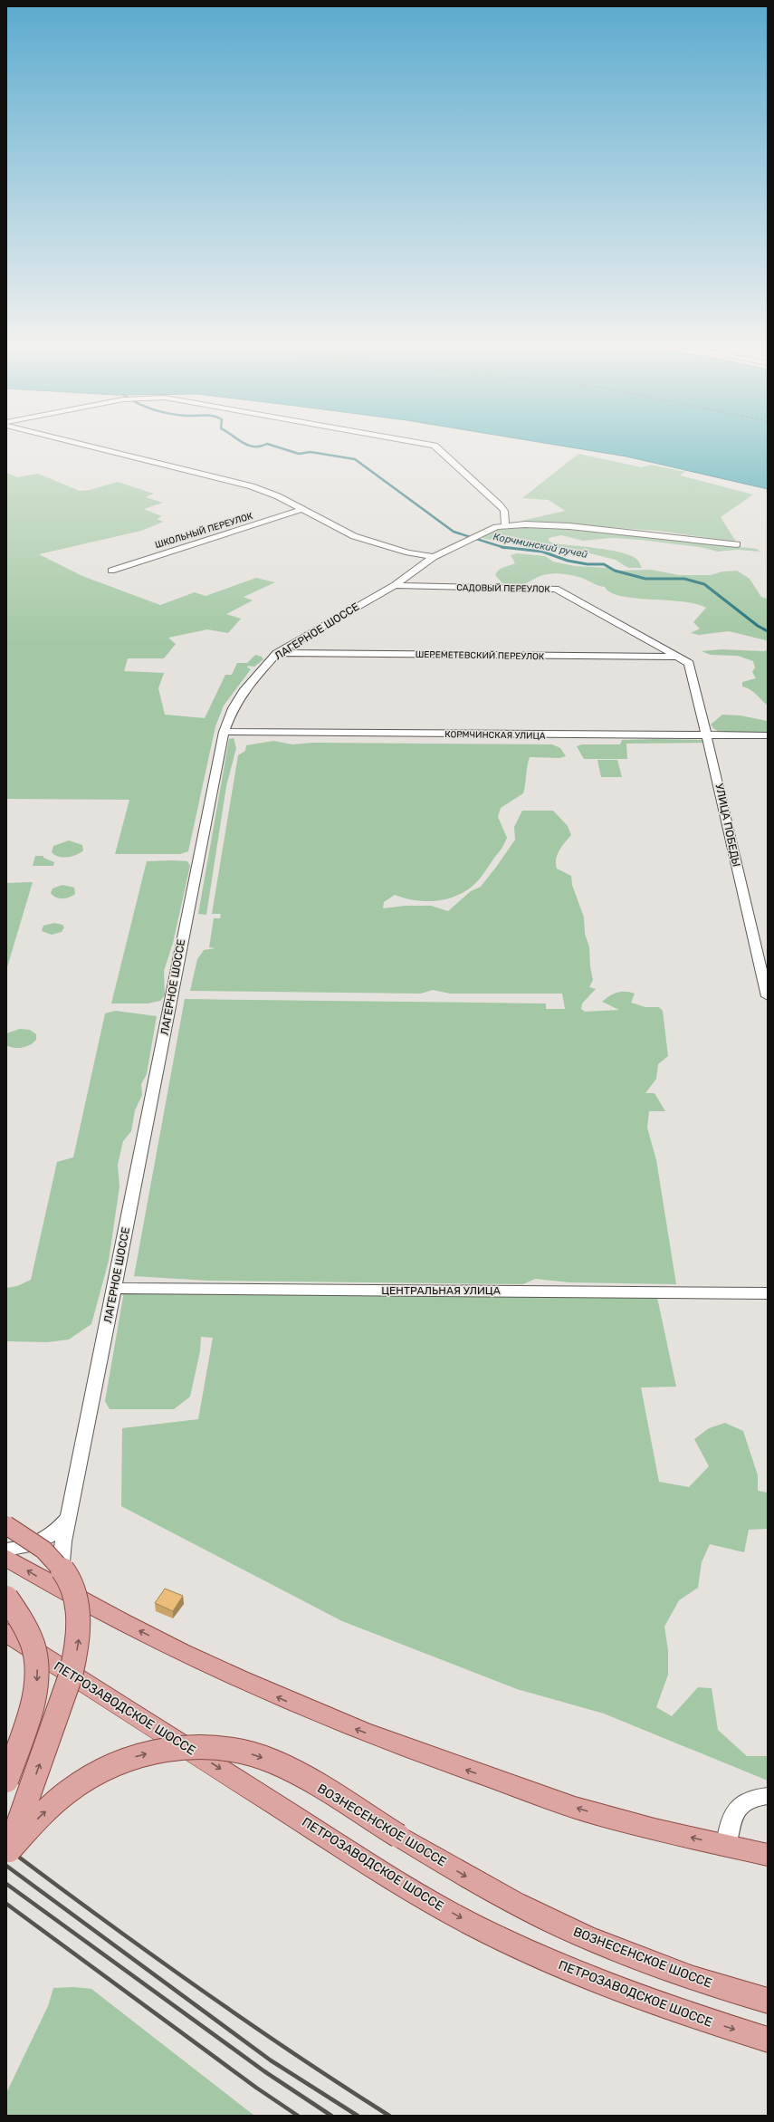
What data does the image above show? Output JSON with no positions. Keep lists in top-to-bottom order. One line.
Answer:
{"streets":{"main road":["ПЕТРОЗАВОДСКОЕ ШОССЕ","ВОЗНЕСЕНСКОЕ ШОССЕ"],"street":["ШКОЛЬНЫЙ ПЕРЕУЛОК","САДОВЫЙ ПЕРЕУЛОК","ЛАГЕРНОЕ ШОССЕ","ШЕРЕМЕТЕВСКИЙ ПЕРЕУЛОК","КОРМЧИНСКАЯ УЛИЦА","УЛИЦА ПОБЕДЫ","ЦЕНТРАЛЬНАЯ УЛИЦА"]},"crossings":[["САДОВЫЙ ПЕРЕУЛОК","ЛАГЕРНОЕ ШОССЕ"],["САДОВЫЙ ПЕРЕУЛОК","ШЕРЕМЕТЕВСКИЙ ПЕРЕУЛОК"],["САДОВЫЙ ПЕРЕУЛОК","УЛИЦА ПОБЕДЫ"],["ЛАГЕРНОЕ ШОССЕ","ШЕРЕМЕТЕВСКИЙ ПЕРЕУЛОК"],["ЛАГЕРНОЕ ШОССЕ","КОРМЧИНСКАЯ УЛИЦА"],["ЛАГЕРНОЕ ШОССЕ","ЦЕНТРАЛЬНАЯ УЛИЦА"],["ШЕРЕМЕТЕВСКИЙ ПЕРЕУЛОК","УЛИЦА ПОБЕДЫ"],["КОРМЧИНСКАЯ УЛИЦА","УЛИЦА ПОБЕДЫ"]],"water":["Корчминский ручей"]}
